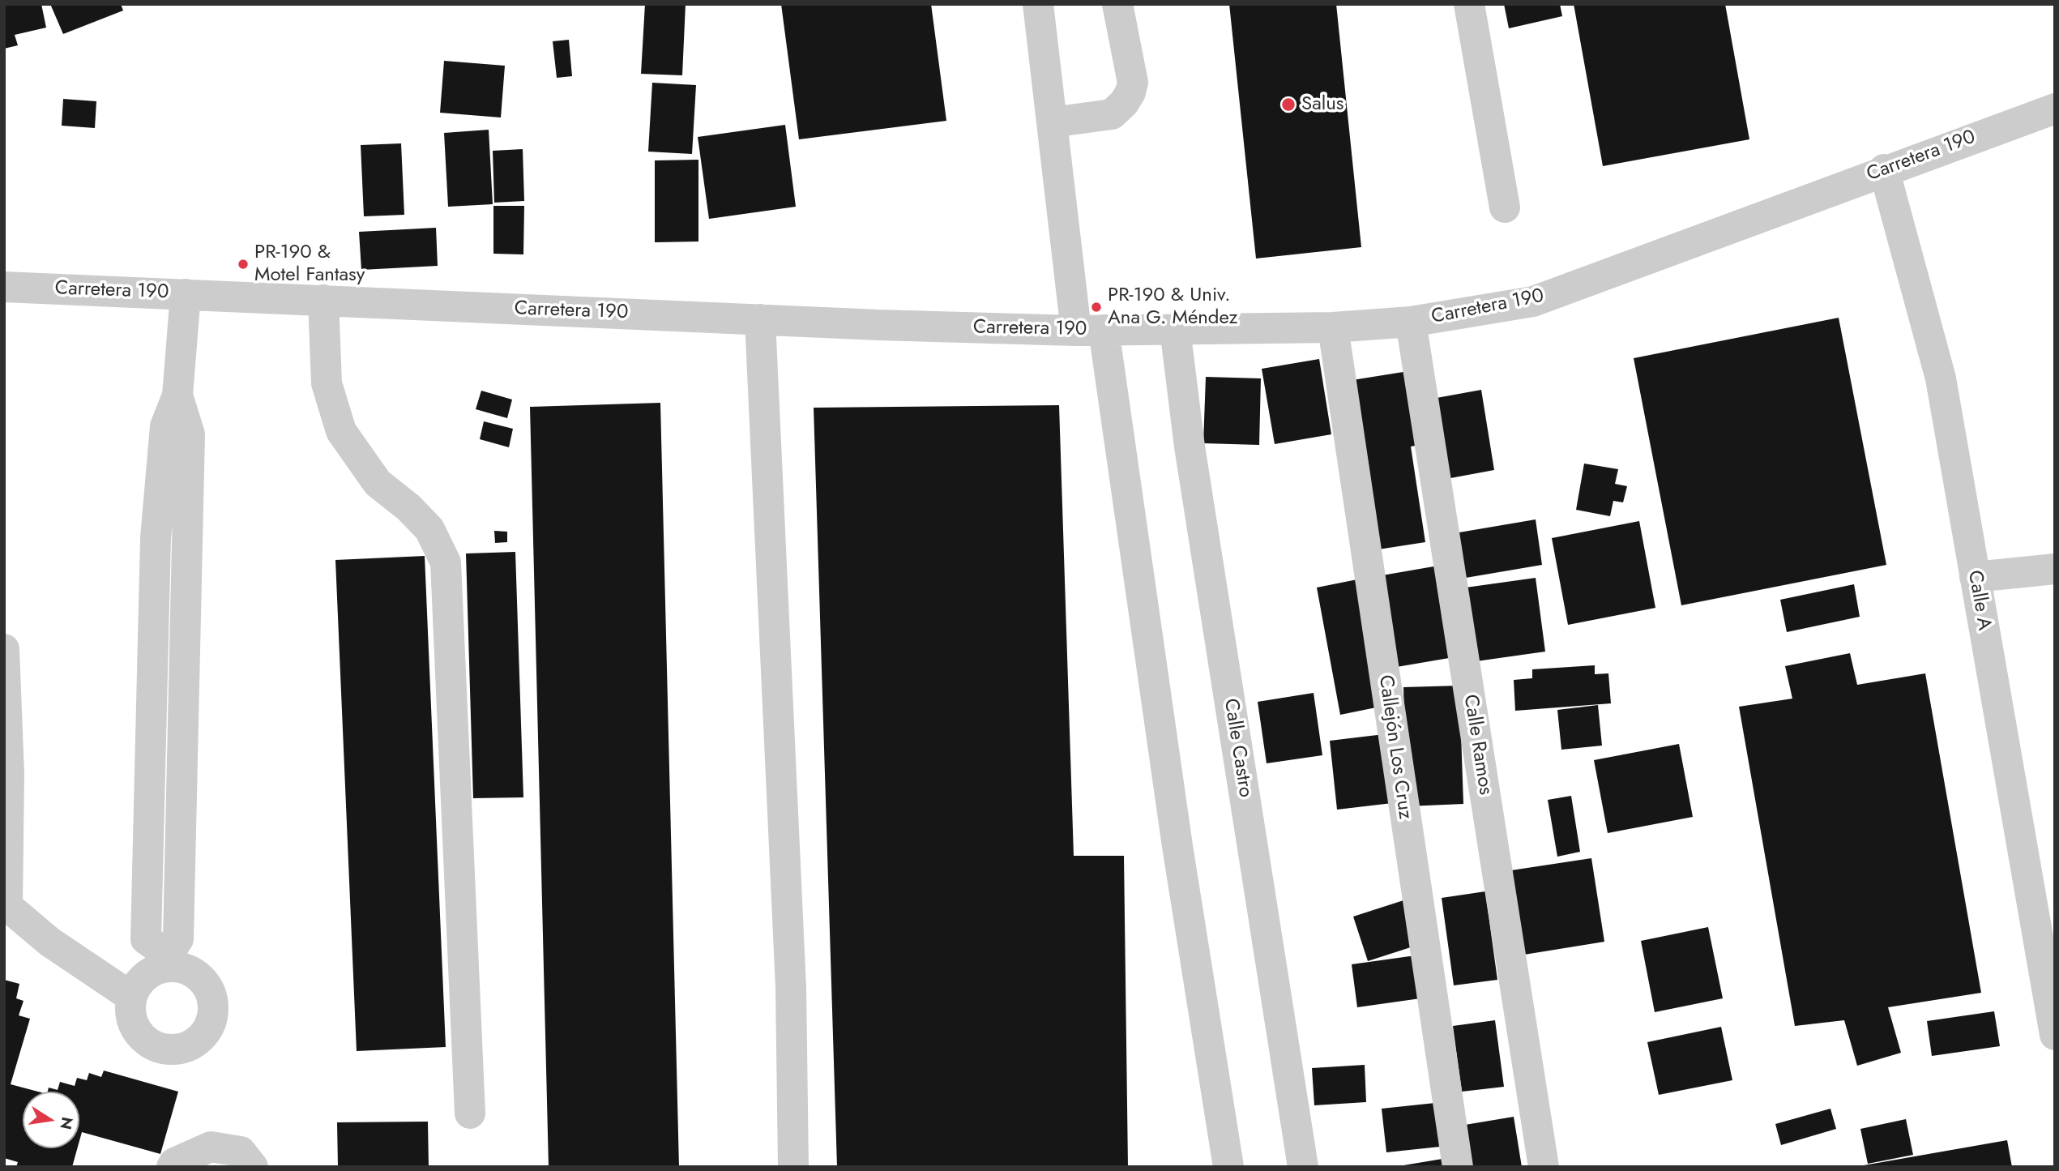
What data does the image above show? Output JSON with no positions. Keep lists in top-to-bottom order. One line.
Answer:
{"streets":{"street":["Carretera 190","Calle A","Calle Ramos","Callejón Los Cruz","Calle Castro"]},"crossings":[["Carretera 190","Calle A"],["Carretera 190","Calle Ramos"],["Carretera 190","Callejón Los Cruz"],["Carretera 190","Calle Castro"]],"places":["Salus","PR-190 & Motel Fantasy","PR-190 & Univ. Ana G. Méndez"],"north":"right"}
